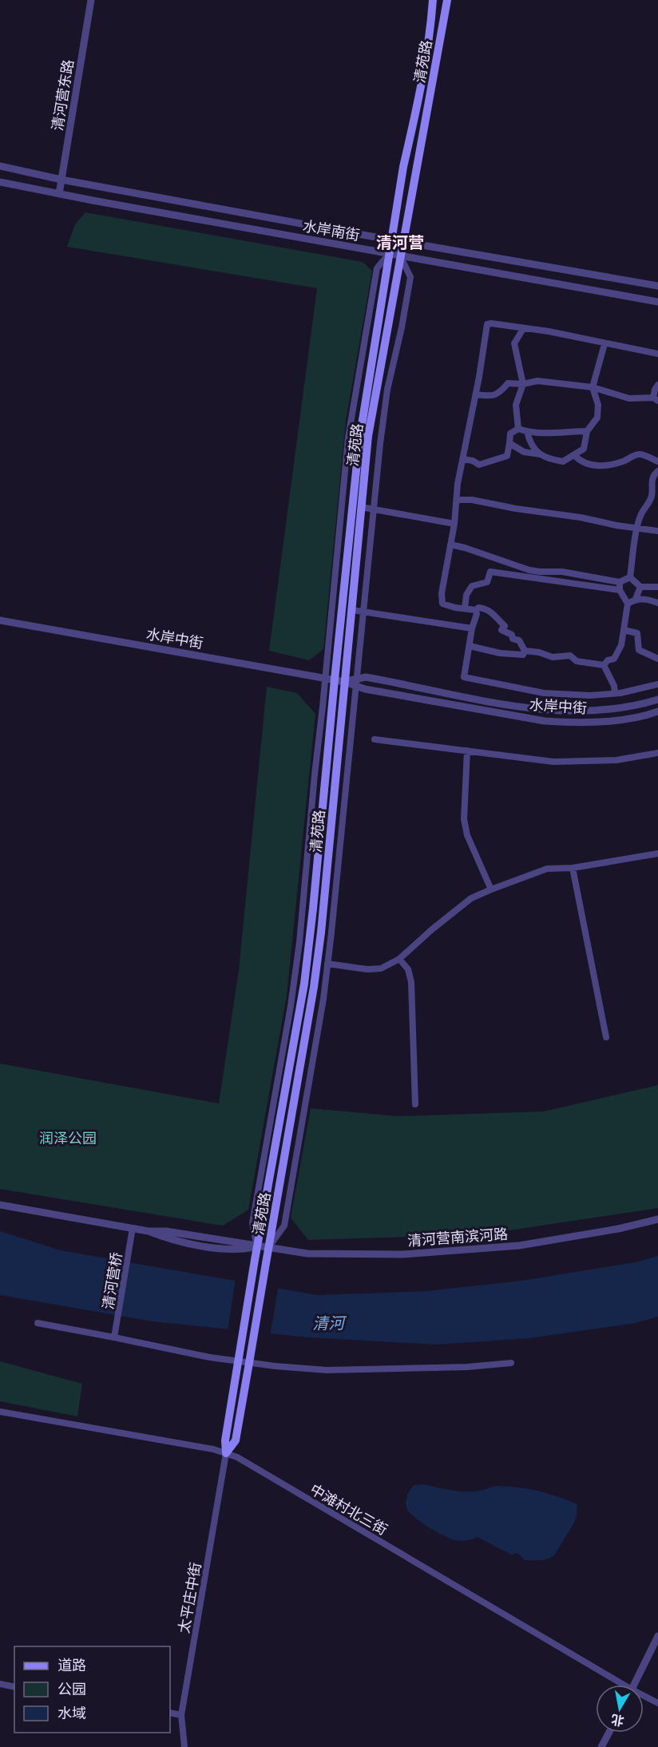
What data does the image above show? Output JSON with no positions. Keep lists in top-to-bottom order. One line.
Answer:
{"streets":{"main road":["清苑路"],"street":["清河营东路","水岸南街","水岸中街","清河营南滨河路","清河营桥","中滩村北三街","太平庄中街"]},"crossings":[["清苑路","水岸南街"],["清苑路","水岸中街"],["清苑路","清河营南滨河路"],["清苑路","清河营桥"],["清苑路","中滩村北三街"],["清苑路","太平庄中街"],["清河营东路","水岸南街"],["中滩村北三街","太平庄中街"]],"districts":["清河营"],"water":["清河"],"parks":["润泽公园"],"legend":["道路","公园","水域"],"north":"bottom"}
